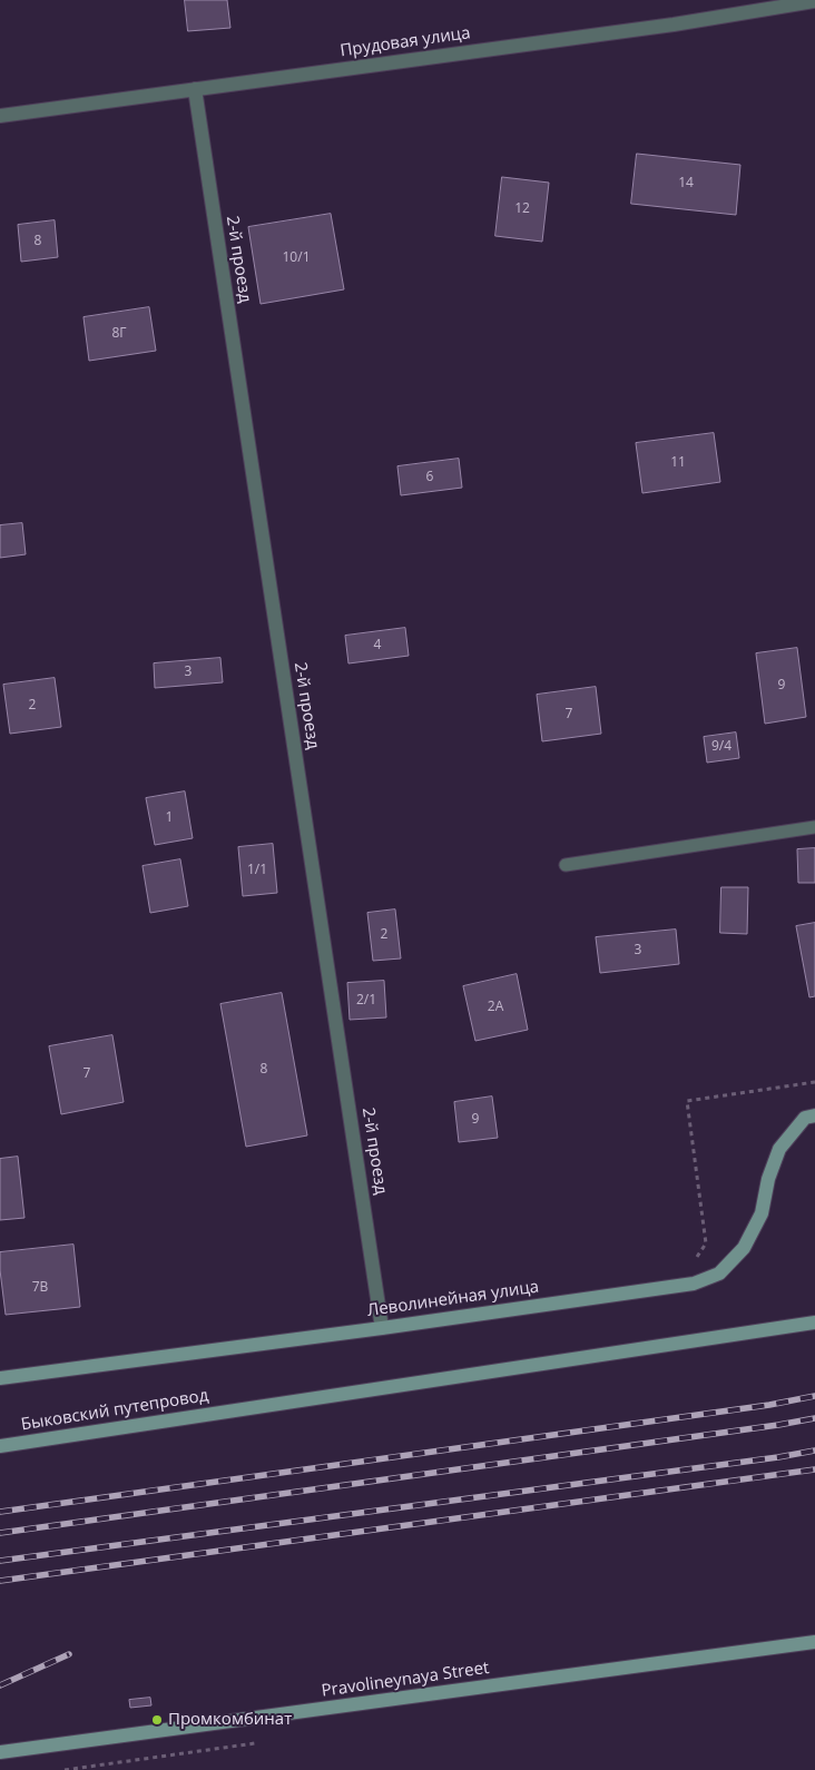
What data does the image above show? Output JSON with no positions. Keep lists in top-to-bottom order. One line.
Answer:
{"streets":{"main road":["Леволинейная улица","Быковский путепровод","Pravolineynaya Street"],"street":["Прудовая улица","2-й проезд"]},"crossings":[["Прудовая улица","2-й проезд"],["2-й проезд","Леволинейная улица"]],"places":["Промкомбинат"],"house_numbers":["14","12","8","10/1","8Г","11","6","4","3","9","2","7","9/4","1","1/1","2","3","2/1","2А","8","7","9","7В"]}
